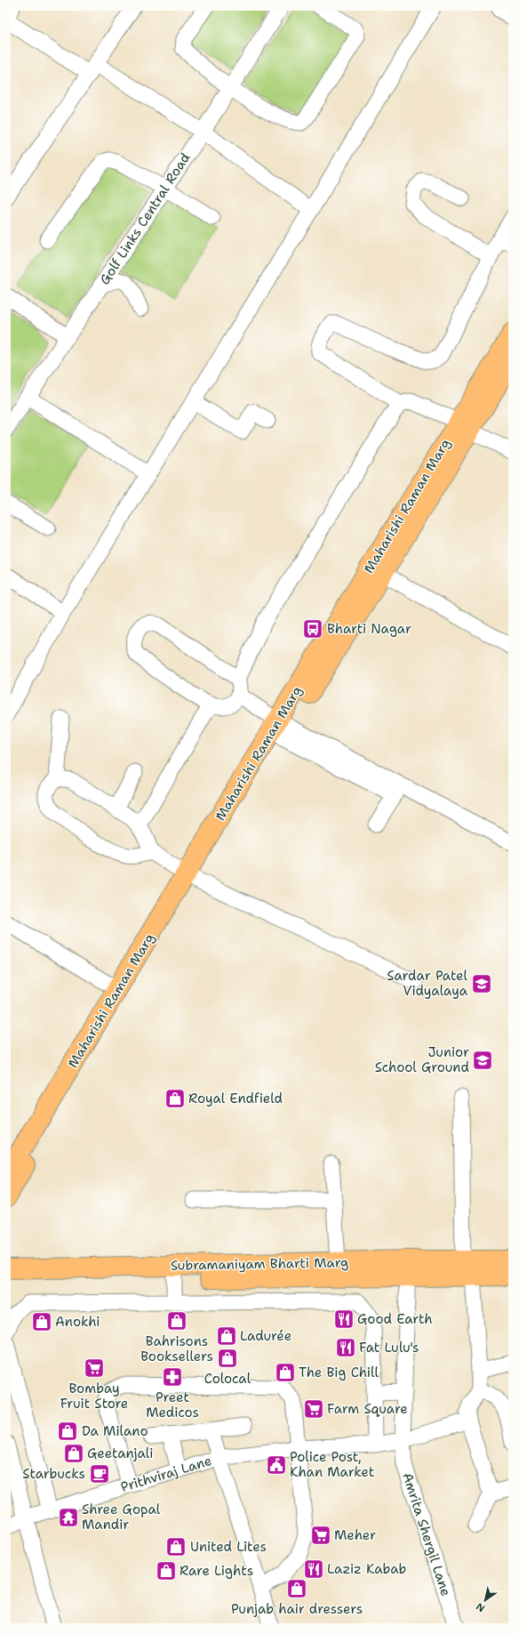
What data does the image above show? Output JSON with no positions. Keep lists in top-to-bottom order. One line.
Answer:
{"streets":{"main road":["Maharishi Raman Marg","Subramaniyam Bharti Marg"],"street":["Golf Links Central Road","Prithviraj Lane","Amrita Shergil Lane"]},"crossings":[["Subramaniyam Bharti Marg","Amrita Shergil Lane"]],"places":{"bus stop":["Bharti Nagar"],"school or university":["Sardar Patel Vidyalaya","Junior School Ground"],"shop":["Royal Endfield","Bahrisons Booksellers","Anokhi","Ladurée","Colocal","The Big Chill","Da Milano","Geetanjali","United Lites","Rare Lights","Punjab hair dressers"],"restaurant":["Good Earth","Fat Lulu's","Laziz Kabab"],"supermarket":["Bombay Fruit Store","Farm Square","Meher"],"pharmacy":["Preet Medicos"],"public building":["Police Post, Khan Market"],"cafe":["Starbucks"],"temple":["Shree Gopal Mandir"]},"north":"bottom left"}
